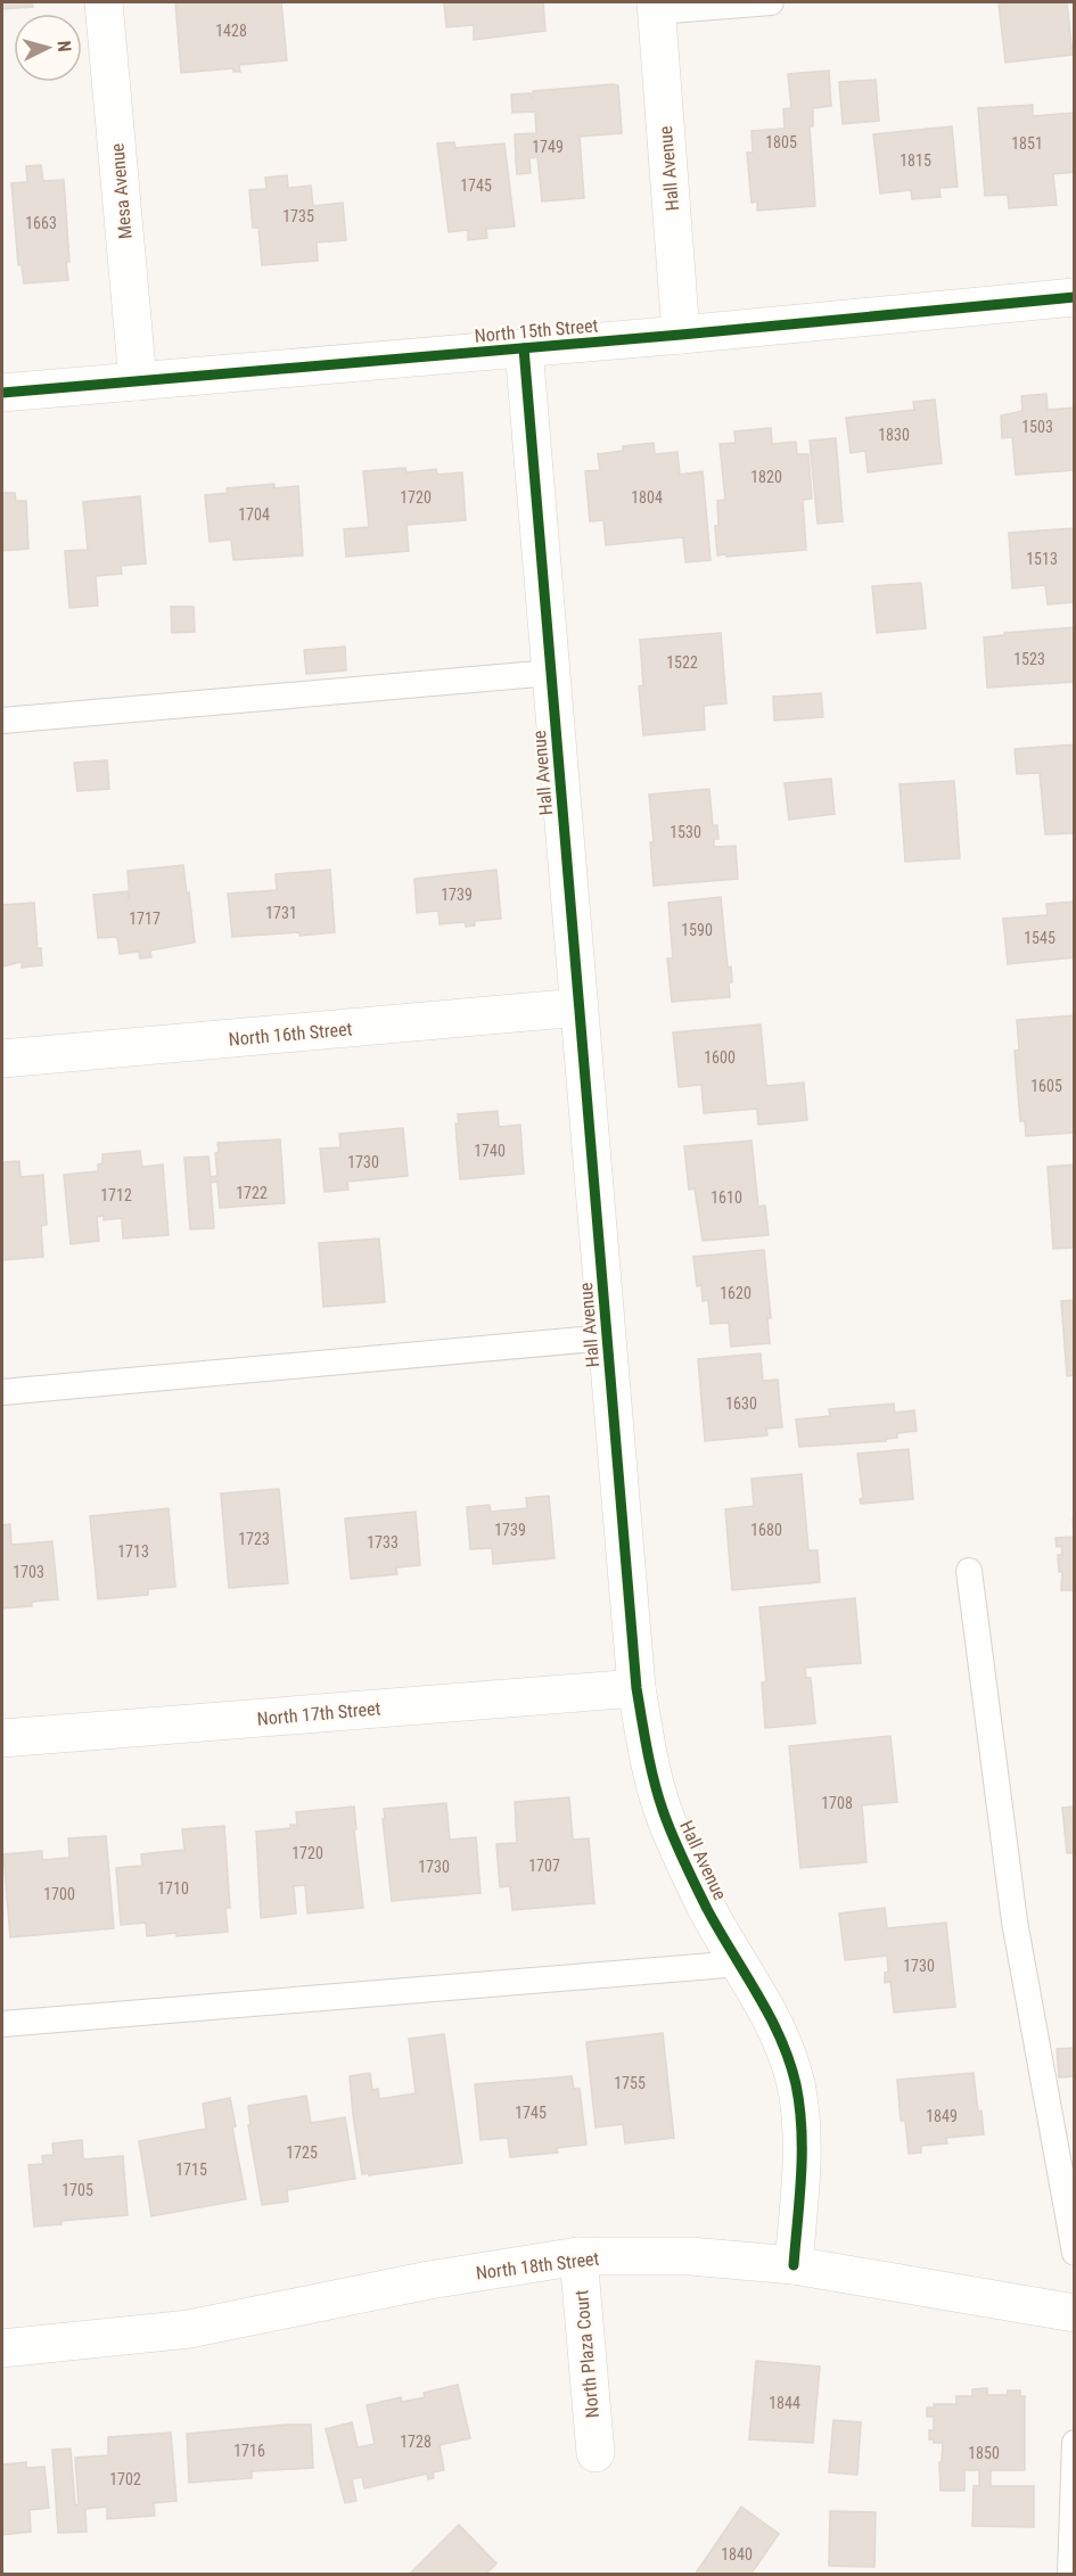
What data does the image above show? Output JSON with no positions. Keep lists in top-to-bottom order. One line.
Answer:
{"streets":{"street":["Hall Avenue","Mesa Avenue","North 15th Street","North 16th Street","North 17th Street","North 18th Street","North Plaza Court"]},"crossings":[["Hall Avenue","North 15th Street"],["Hall Avenue","North 16th Street"],["Hall Avenue","North 17th Street"],["Hall Avenue","North 18th Street"],["Mesa Avenue","North 15th Street"],["North 18th Street","North Plaza Court"]],"house_numbers":["1428","1805","1851","1749","1815","1745","1735","1663","1503","1830","1820","1720","1804","1704","1513","1523","1522","1530","1739","1731","1717","1590","1545","1600","1605","1740","1730","1722","1712","1610","1620","1630","1739","1680","1723","1733","1713","1703","1708","1720","1707","1730","1710","1700","1730","1755","1745","1849","1725","1715","1705","1844","1728","1716","1850","1702","1840"],"north":"right"}
